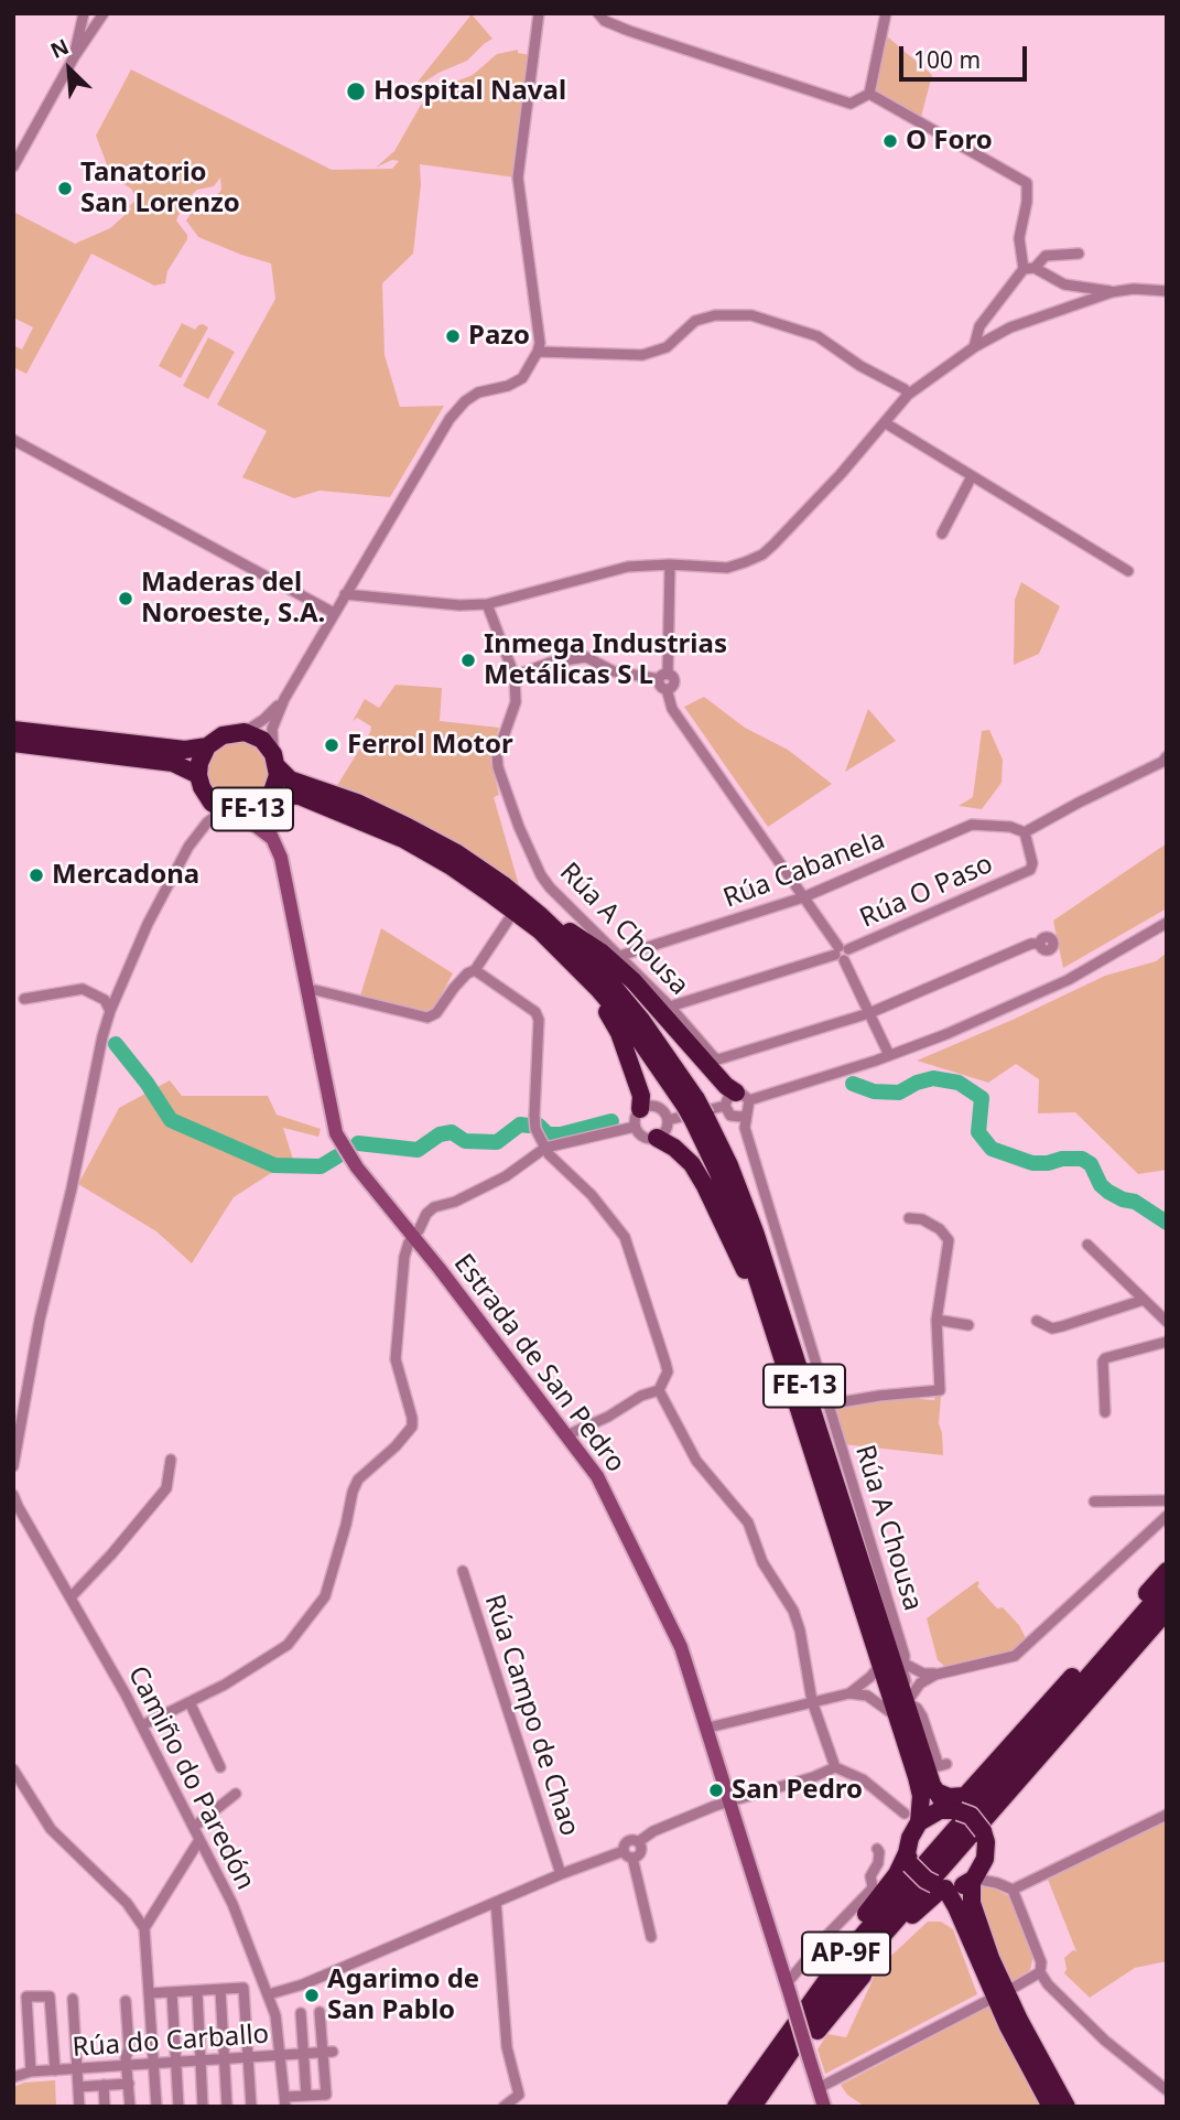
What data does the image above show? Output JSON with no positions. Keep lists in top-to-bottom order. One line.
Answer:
{"streets":{"highway":["FE-13","AP-9F"],"street":["Rúa Cabanela","Rúa O Paso","Rúa A Chousa","Estrada de San Pedro","Rúa Campo de Chao","Camiño do Paredón","Rúa do Carballo"]},"crossings":[["FE-13","Rúa A Chousa"],["FE-13","AP-9F"],["Rúa Cabanela","Rúa O Paso"],["Rúa Cabanela","Rúa A Chousa"],["Rúa O Paso","Rúa A Chousa"],["Estrada de San Pedro","Rúa Campo de Chao"],["Rúa Campo de Chao","Camiño do Paredón"],["Camiño do Paredón","Rúa do Carballo"]],"places":["Hospital Naval","O Foro","Tanatorio San Lorenzo","Pazo","Maderas del Noroeste, S.A.","Inmega Industrias Metálicas S L","Ferrol Motor","Mercadona","San Pedro","Agarimo de San Pablo"],"scale_bar":"100 m","north":"top left"}
